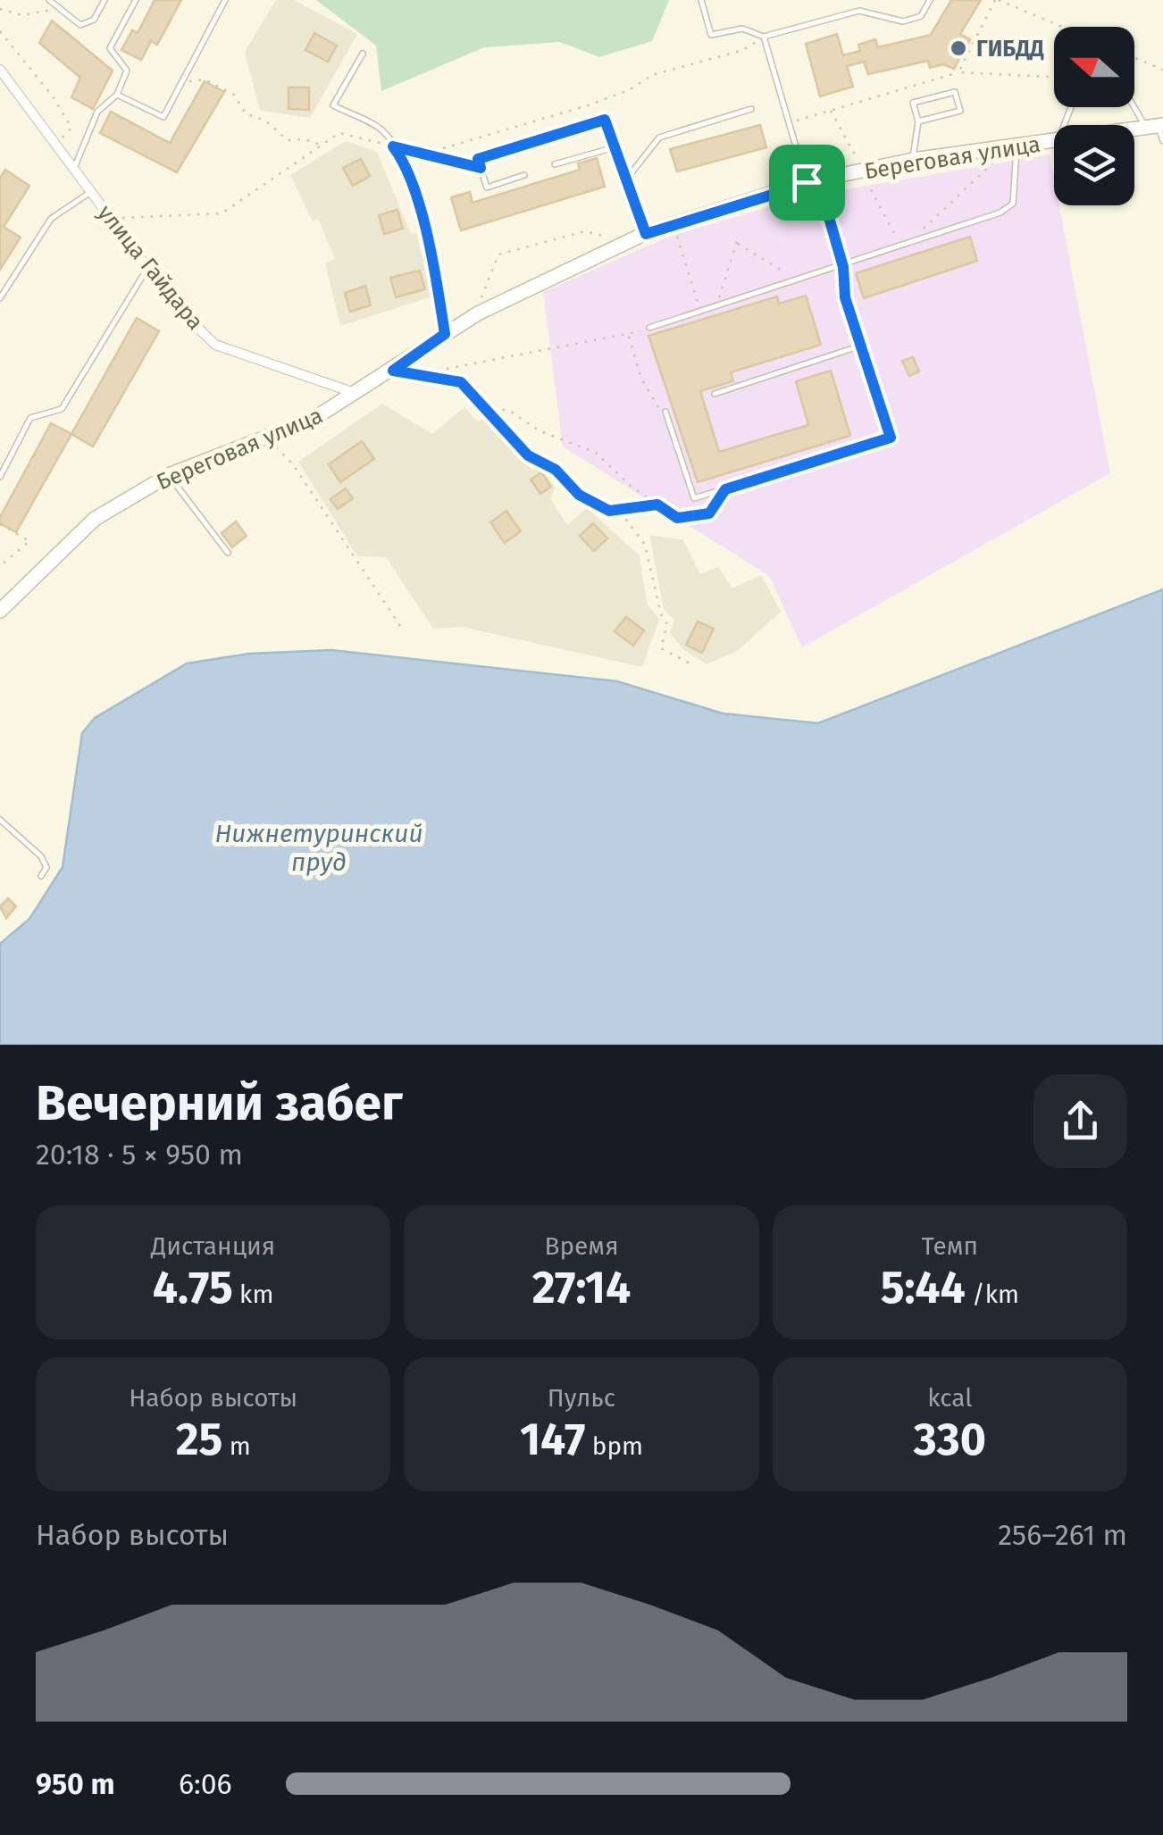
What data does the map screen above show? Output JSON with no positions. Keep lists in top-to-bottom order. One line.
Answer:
{"streets":{"street":["Береговая улица","улица Гайдара"]},"crossings":[["Береговая улица","улица Гайдара"]],"water":["Нижнетуринский пруд"],"places":["ГИБДД"],"north":"left","page":{"heading":["Вечерний забег","20:18 · 5 × 950 m"],"stats":[["Дистанция","4.75 km"],["Время","27:14"],["Темп","5:44 /km"],["Набор высоты","25 m"],["Пульс","147 bpm"],["kcal","330"]],"chart":["Набор высоты","256–261 m"],"list":[{"name":"950 m","note":"6:06"}]}}
